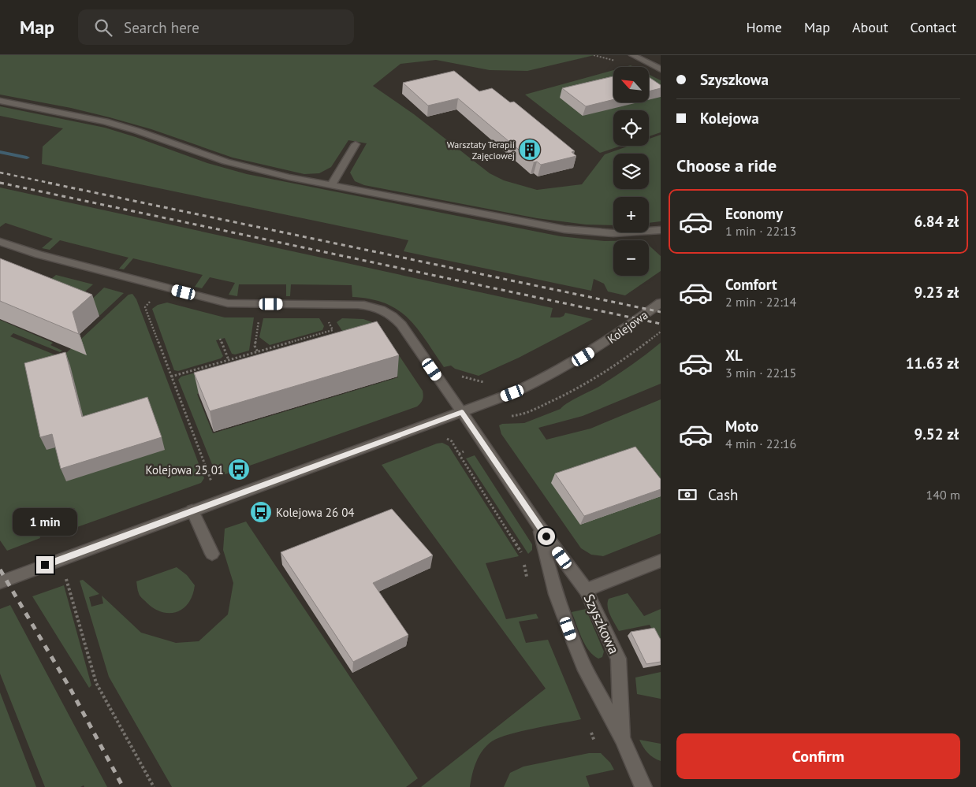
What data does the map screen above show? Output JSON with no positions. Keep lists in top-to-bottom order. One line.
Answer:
{"streets":{"street":["Kolejowa","Szyszkowa"]},"crossings":[["Kolejowa","Szyszkowa"]],"places":{"building":["Warsztaty Terapii Zajęciowej"],"bus stop":["Kolejowa 25 01","Kolejowa 26 04"]},"north":"top left","page":{"header":"Map","search":"Search here","nav":["Home","Map","About","Contact"],"banner":["Szyszkowa","Kolejowa"],"map_buttons":["+","−"],"heading":"Choose a ride","list":[{"name":"Economy","note":"1 min · 22:13","value":"6.84 zł"},{"name":"Comfort","note":"2 min · 22:14","value":"9.23 zł"},{"name":"XL","note":"3 min · 22:15","value":"11.63 zł"},{"name":"Moto","note":"4 min · 22:16","value":"9.52 zł"}],"pay":["Cash","140 m"],"bubble":"1 min","buttons":"Confirm"}}
